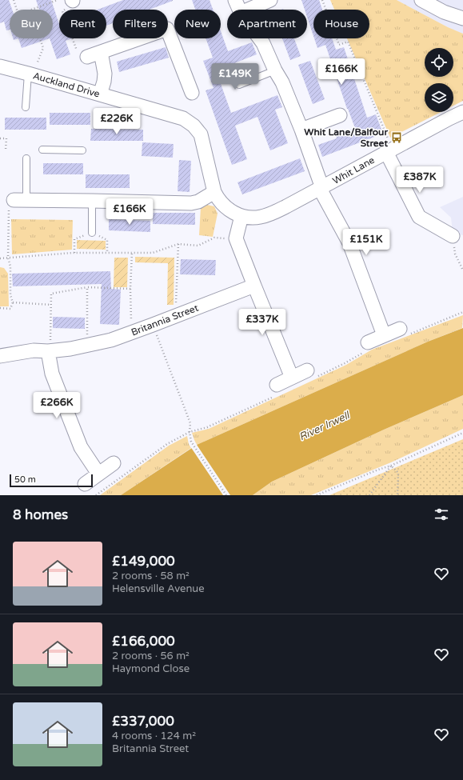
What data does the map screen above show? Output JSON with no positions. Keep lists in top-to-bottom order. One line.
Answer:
{"streets":{"street":["Auckland Drive","Whit Lane","Britannia Street"]},"crossings":[["Auckland Drive","Whit Lane"]],"water":["River Irwell"],"places":{"bus stop":["Whit Lane/Balfour Street"]},"scale_bar":"50 m","page":{"chip":["Buy","Rent","Filters","New","Apartment","House"],"price":["£166K","£149K","£226K","£387K","£166K","£151K","£337K","£266K"],"scale":"50 m","heading":"8 homes","list":[{"name":"£149,000","note":"2 rooms · 58 m² · Helensville Avenue"},{"name":"£166,000","note":"2 rooms · 56 m² · Haymond Close"},{"name":"£337,000","note":"4 rooms · 124 m² · Britannia Street"}]}}
